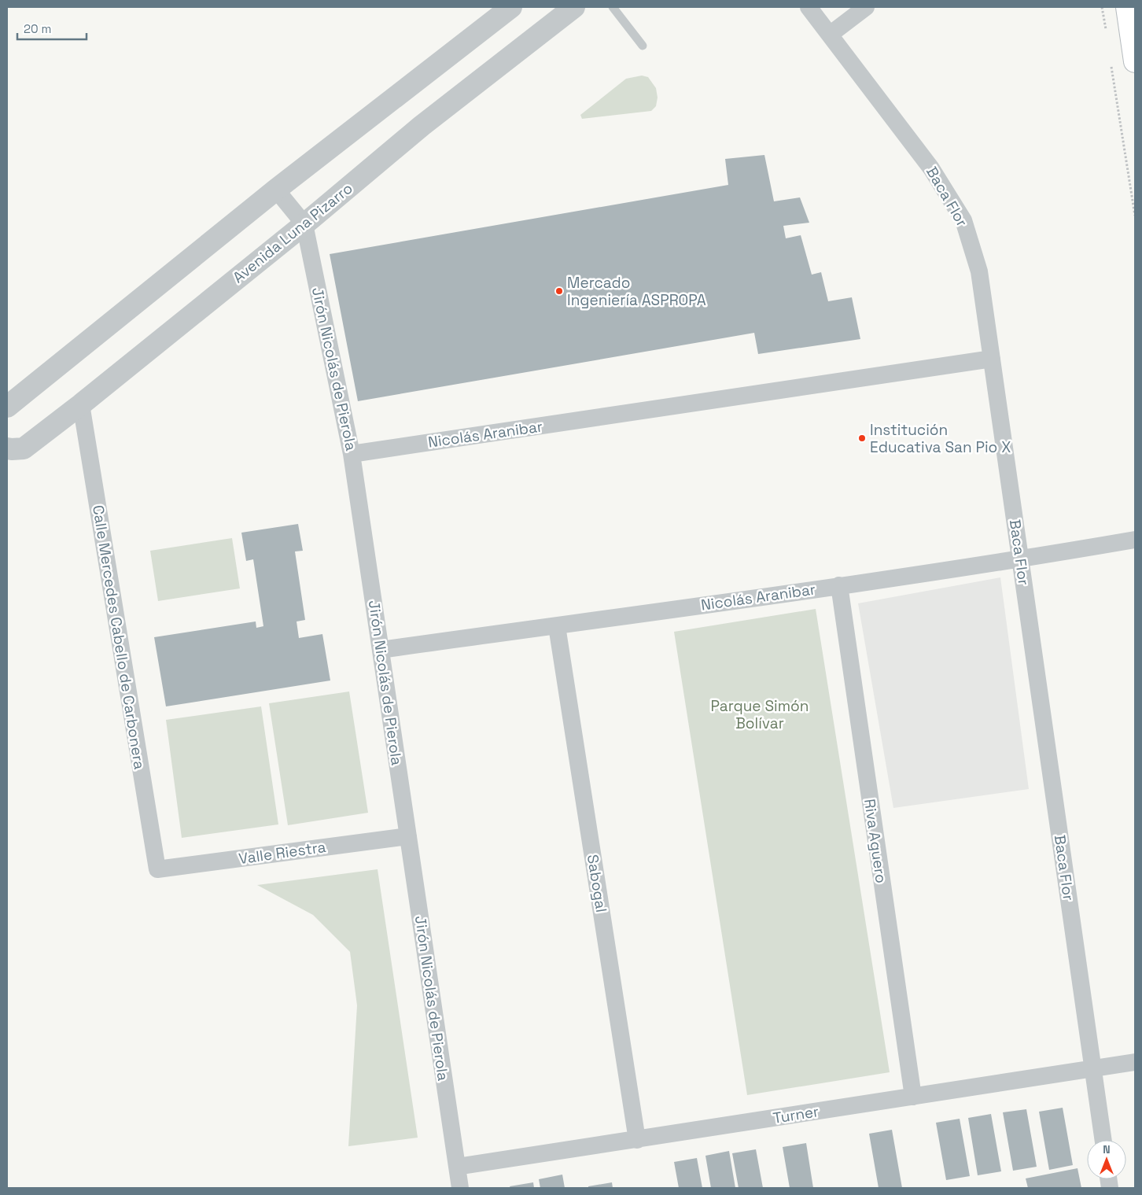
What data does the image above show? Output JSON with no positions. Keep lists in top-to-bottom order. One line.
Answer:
{"streets":{"street":["Baca Flor","Avenida Luna Pizarro","Jirón Nicolás de Pierola","Nicolás Aranibar","Calle Mercedes Cabello de Carbonera","Riva Aguero","Valle Riestra","Sabogal","Turner"]},"crossings":[["Baca Flor","Nicolás Aranibar"],["Baca Flor","Turner"],["Avenida Luna Pizarro","Jirón Nicolás de Pierola"],["Avenida Luna Pizarro","Calle Mercedes Cabello de Carbonera"],["Jirón Nicolás de Pierola","Nicolás Aranibar"],["Jirón Nicolás de Pierola","Valle Riestra"],["Jirón Nicolás de Pierola","Turner"],["Nicolás Aranibar","Riva Aguero"],["Nicolás Aranibar","Sabogal"],["Calle Mercedes Cabello de Carbonera","Valle Riestra"],["Riva Aguero","Turner"],["Sabogal","Turner"]],"parks":["Parque Simón Bolívar"],"places":["Mercado Ingeniería ASPROPA","Institución Educativa San Pio X"],"scale_bar":"20 m","north":"top"}
